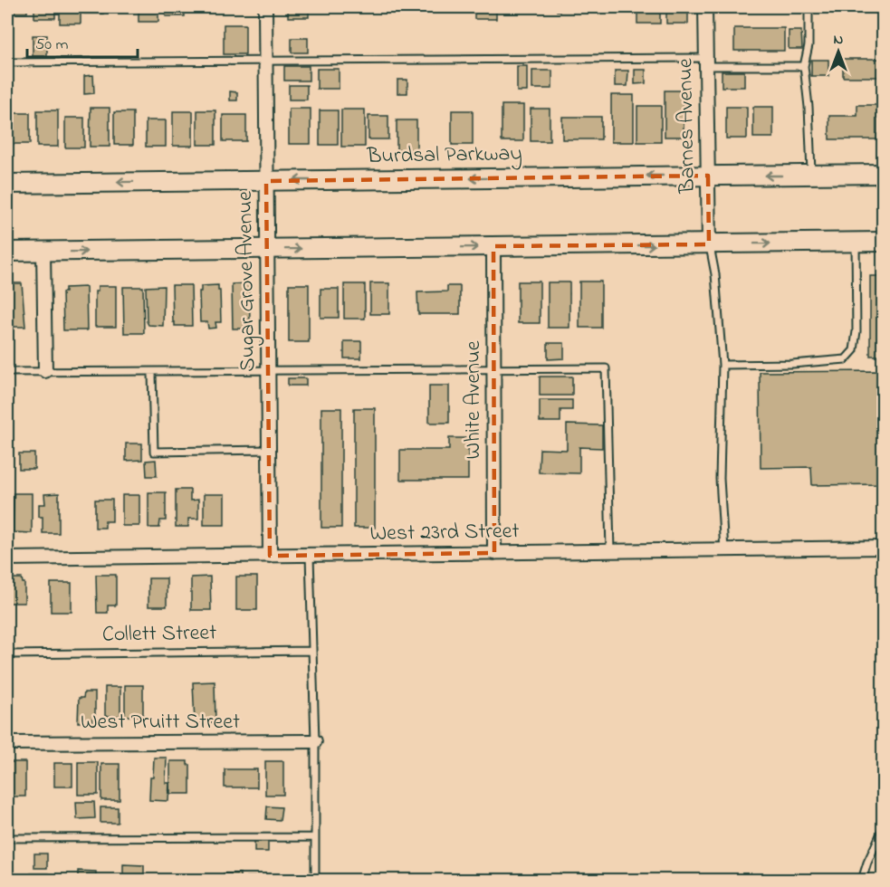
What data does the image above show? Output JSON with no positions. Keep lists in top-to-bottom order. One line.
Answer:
{"streets":{"street":["Barnes Avenue","Burdsal Parkway","Sugar Grove Avenue","White Avenue","West 23rd Street","West Pruitt Street"],"lane":["Collett Street"]},"crossings":[["Barnes Avenue","Burdsal Parkway"],["Burdsal Parkway","Sugar Grove Avenue"],["Sugar Grove Avenue","West 23rd Street"],["White Avenue","West 23rd Street"]],"scale_bar":"50 m","north":"top"}
